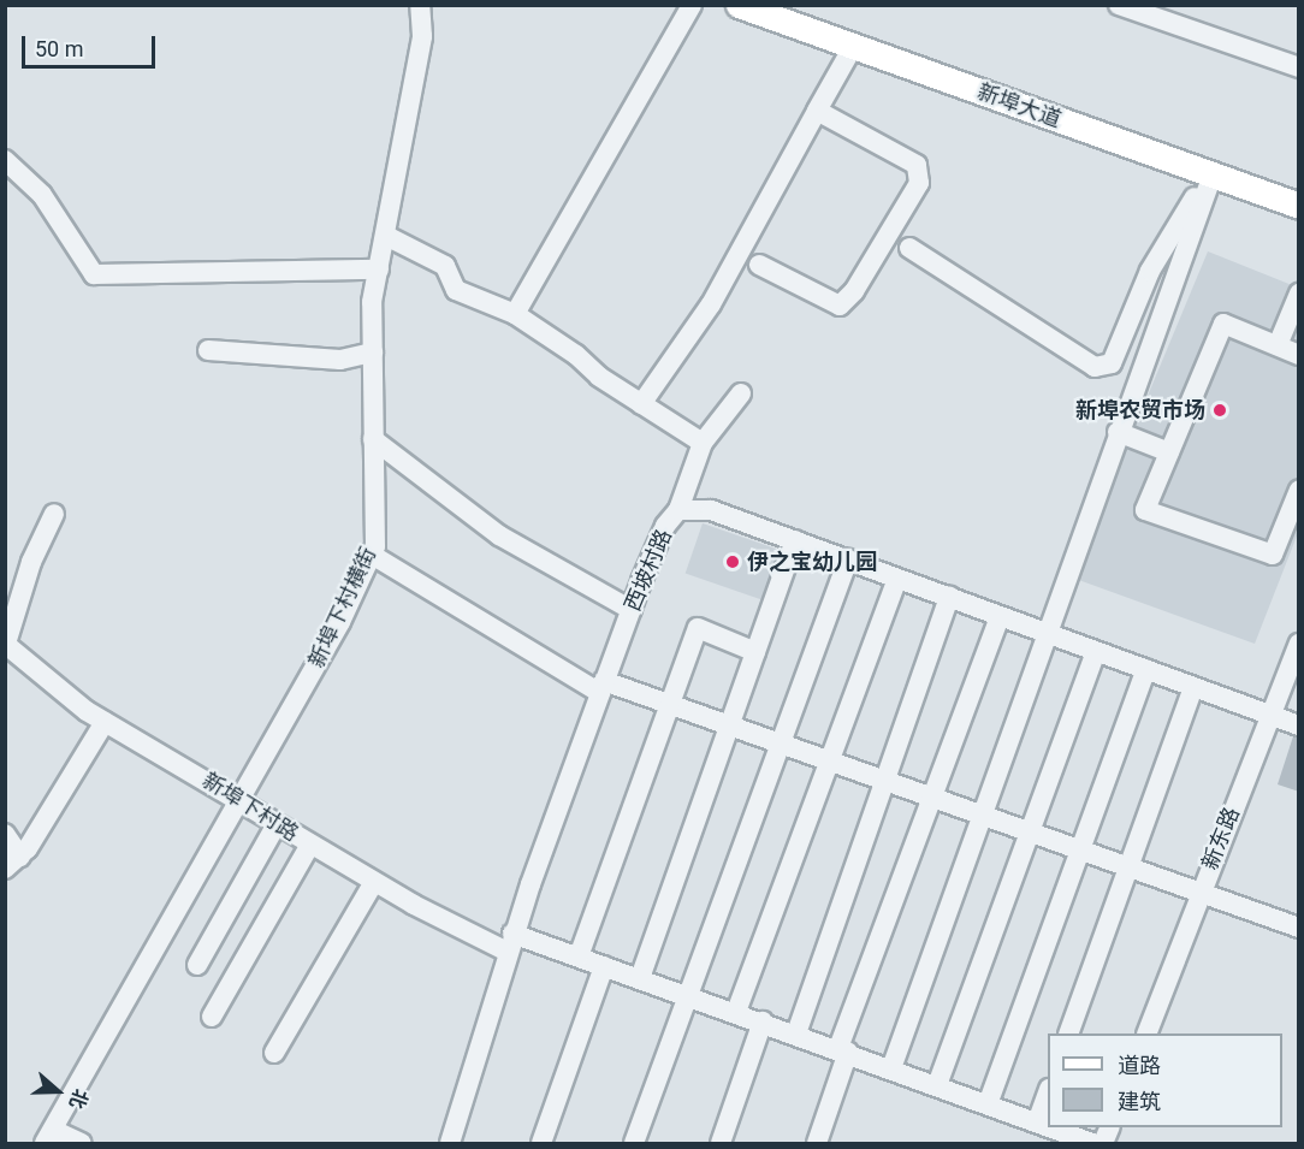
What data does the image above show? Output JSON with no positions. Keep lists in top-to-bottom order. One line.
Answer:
{"streets":{"main road":["新埠大道"],"street":["西坡村路","新埠下村横街","新埠下村路","新东路"]},"crossings":[["西坡村路","新埠下村路"],["西坡村路","新东路"],["新埠下村横街","新埠下村路"]],"places":["新埠农贸市场","伊之宝幼儿园"],"legend":["道路","建筑"],"scale_bar":"50 m","north":"right"}
